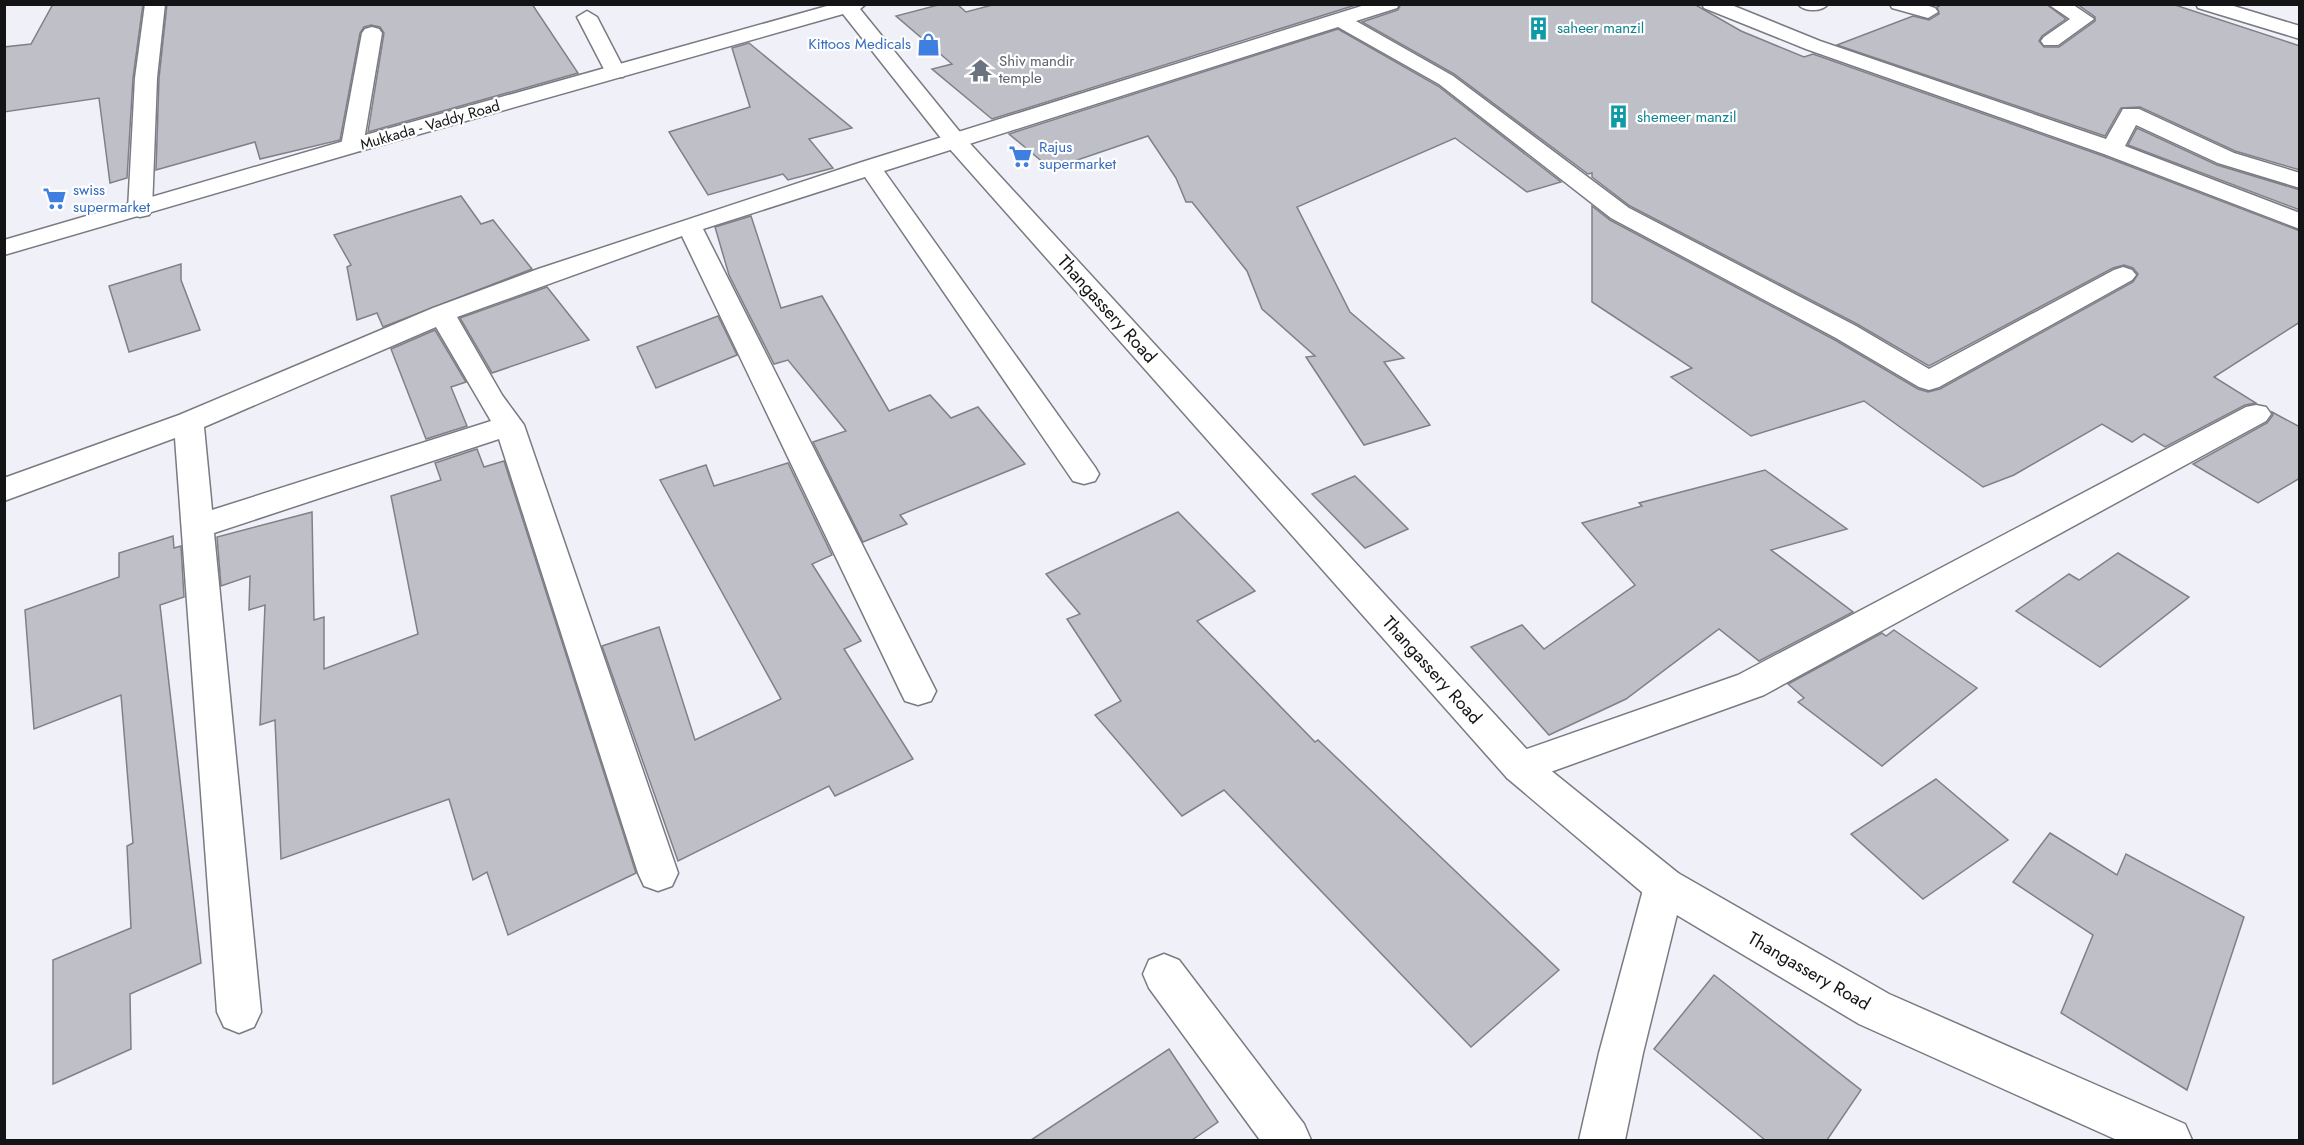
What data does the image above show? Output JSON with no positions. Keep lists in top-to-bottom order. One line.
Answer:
{"streets":{"street":["Mukkada - Vaddy Road","Thangassery Road"]},"crossings":[["Mukkada - Vaddy Road","Thangassery Road"]],"places":{"building":["saheer manzil","shemeer manzil"],"shop":["Kittoos Medicals"],"temple":["Shiv mandir temple"],"supermarket":["Rajus supermarket","swiss supermarket"]}}
